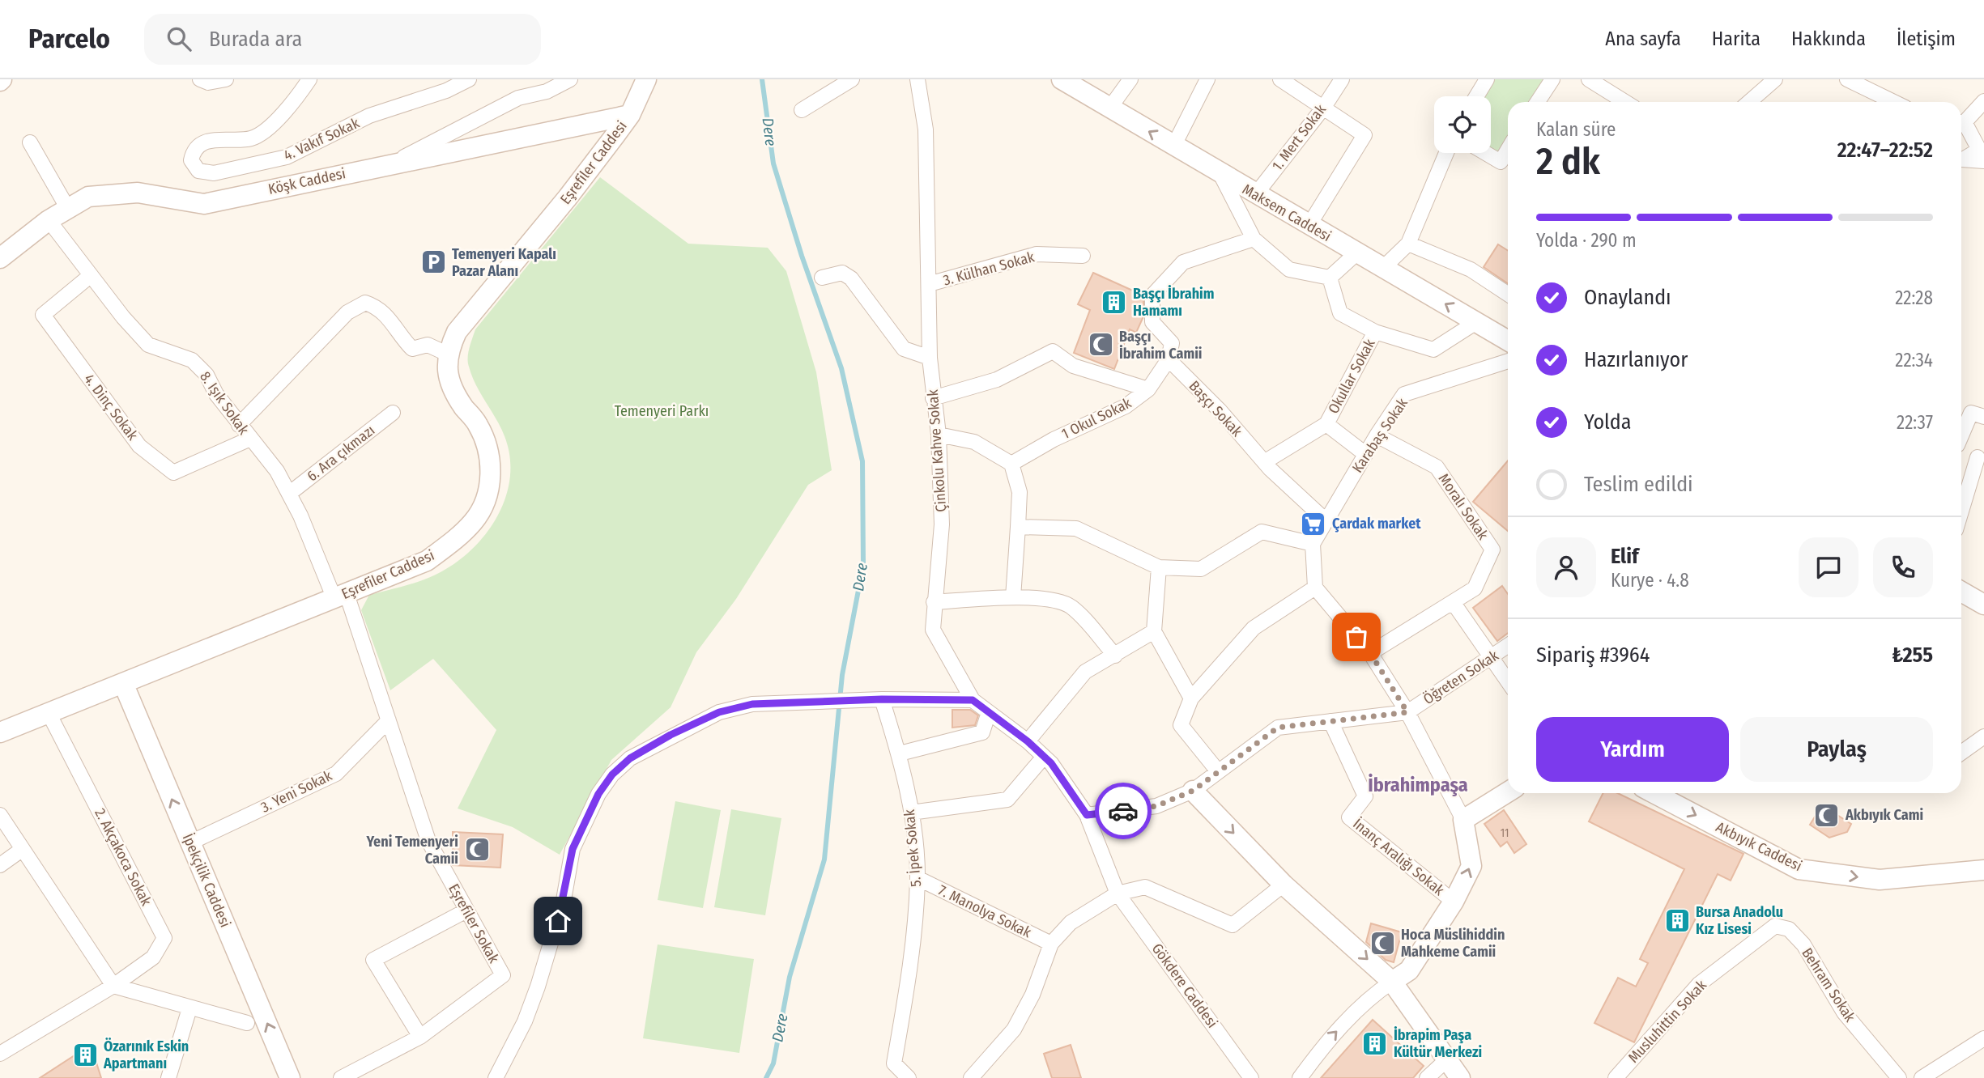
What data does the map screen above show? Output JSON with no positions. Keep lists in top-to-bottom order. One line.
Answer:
{"streets":{"main road":["Eşrefiler Caddesi","Köşk Caddesi","Maksem Caddesi","Akbıyık Caddesi","İpekçilik Caddesi"],"street":["1. Mert Sokak","4. Vakıf Sokak","3. Külhan Sokak","Okullar Sokak","8. Işık Sokak","4. Dinç Sokak","Başçı Sokak","1 Okul Sokak","Karabaş Sokak","Çinkolu Kahve Sokak","6. Ara çıkmazı","Moralı Sokak","Öğreten Sokak","3. Yeni Sokak","5. İpek Sokak","2. Akçakoca Sokak","İnanç Aralığı Sokak","7. Manolya Sokak","Eşrefiler Sokak","Behram Sokak","Gökdere Caddesi","Musluhittin Sokak"]},"crossings":[["1. Mert Sokak","Maksem Caddesi"],["Eşrefiler Caddesi","Köşk Caddesi"],["Eşrefiler Caddesi","8. Işık Sokak"],["Eşrefiler Caddesi","2. Akçakoca Sokak"],["Eşrefiler Caddesi","İpekçilik Caddesi"],["Eşrefiler Caddesi","Eşrefiler Sokak"],["Köşk Caddesi","8. Işık Sokak"],["3. Külhan Sokak","Çinkolu Kahve Sokak"],["Okullar Sokak","Başçı Sokak"],["8. Işık Sokak","4. Dinç Sokak"],["8. Işık Sokak","6. Ara çıkmazı"],["8. Işık Sokak","Eşrefiler Sokak"],["Başçı Sokak","1 Okul Sokak"],["Başçı Sokak","Karabaş Sokak"],["Başçı Sokak","Moralı Sokak"],["Karabaş Sokak","Moralı Sokak"],["Çinkolu Kahve Sokak","Gökdere Caddesi"],["3. Yeni Sokak","İpekçilik Caddesi"],["3. Yeni Sokak","Eşrefiler Sokak"],["5. İpek Sokak","7. Manolya Sokak"],["Behram Sokak","Musluhittin Sokak"]],"one_way":["Maksem Caddesi","Akbıyık Caddesi","İpekçilik Caddesi"],"districts":["İbrahimpaşa"],"water":["Dere"],"parks":["Temenyeri Parkı"],"places":{"parking":["Temenyeri Kapalı Pazar Alanı"],"building":["Başçı İbrahim Hamamı","Bursa Anadolu Kız Lisesi","İbrapim Paşa Kültür Merkezi","Özarınık Eskin Apartmanı"],"mosque":["Başçı İbrahim Camii","Akbıyık Cami","Yeni Temenyeri Camii","Hoca Müslihiddin Mahkeme Camii"],"supermarket":["Çardak market"]},"house_numbers":["11"],"page":{"header":"Parcelo","search":"Burada ara","nav":["Ana sayfa","Harita","Hakkında","İletişim"],"heading":["2 dk","Kalan süre","22:47–22:52"],"panel":["Elif","Kurye · 4.8","Sipariş #3964","₺255"],"bar":"Yolda · 290 m","list":[["Onaylandı","22:28"],["Hazırlanıyor","22:34"],["Yolda","22:37"],"Teslim edildi"],"buttons":["Yardım","Paylaş"]}}
